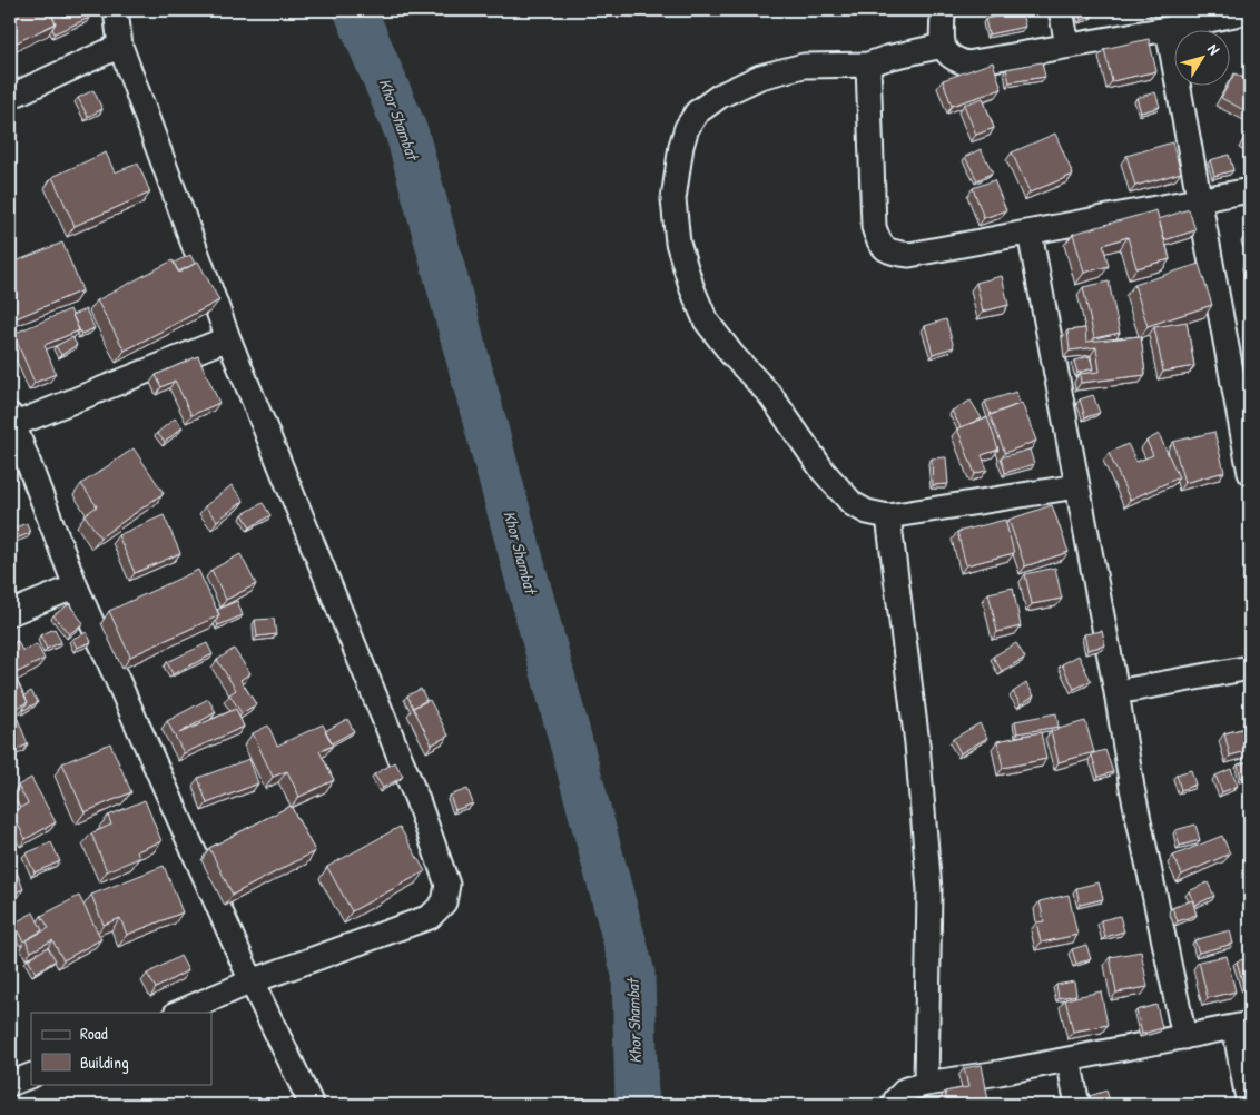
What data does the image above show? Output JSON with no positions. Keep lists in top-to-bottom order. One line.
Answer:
{"water":["Khor Shambat"],"legend":["Road","Building"],"north":"top right"}
